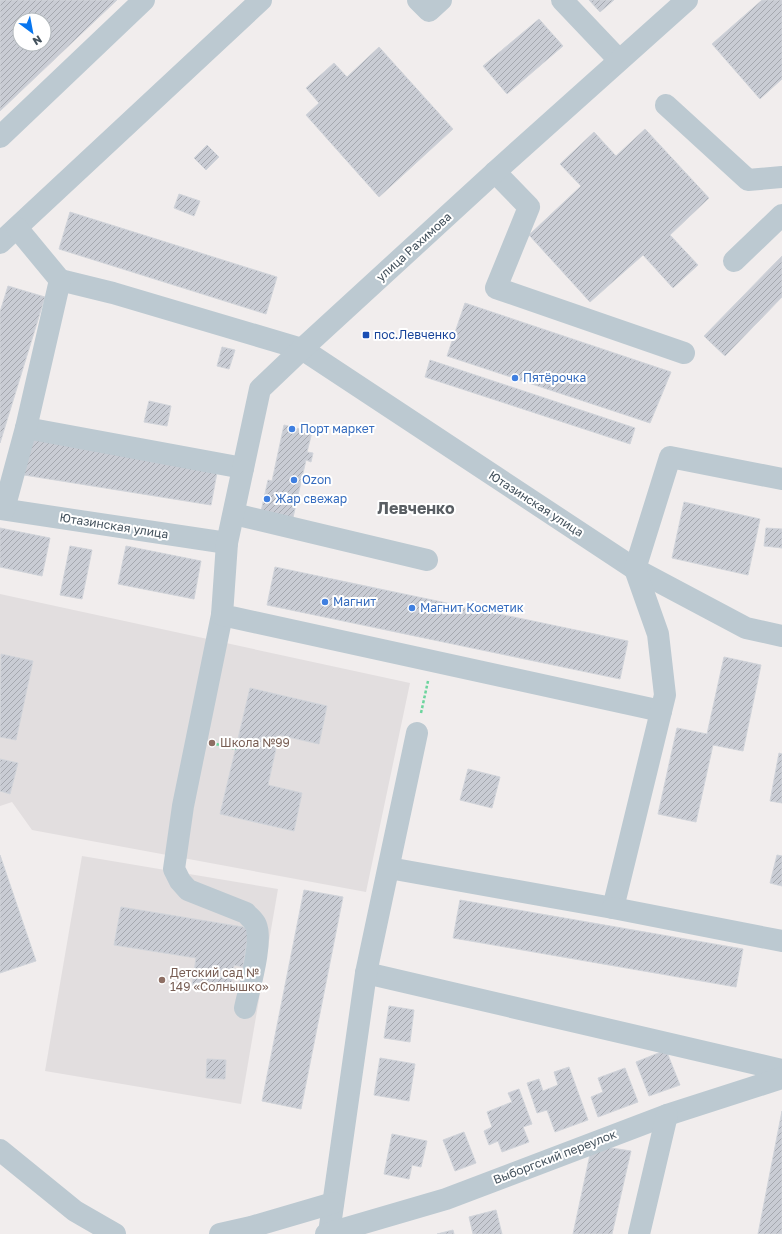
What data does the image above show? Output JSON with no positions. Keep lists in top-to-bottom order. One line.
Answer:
{"streets":{"street":["улица Рахимова","Ютазинская улица","Выборгский переулок"]},"crossings":[["улица Рахимова","Ютазинская улица"]],"districts":["Левченко"],"places":{"transit":["пос.Левченко"],"other":["Пятёрочка","Порт маркет","Ozon","Жар свежар","Магнит","Магнит Косметик","Школа №99","Детский сад № 149 «Солнышко»"]},"north":"bottom right"}
